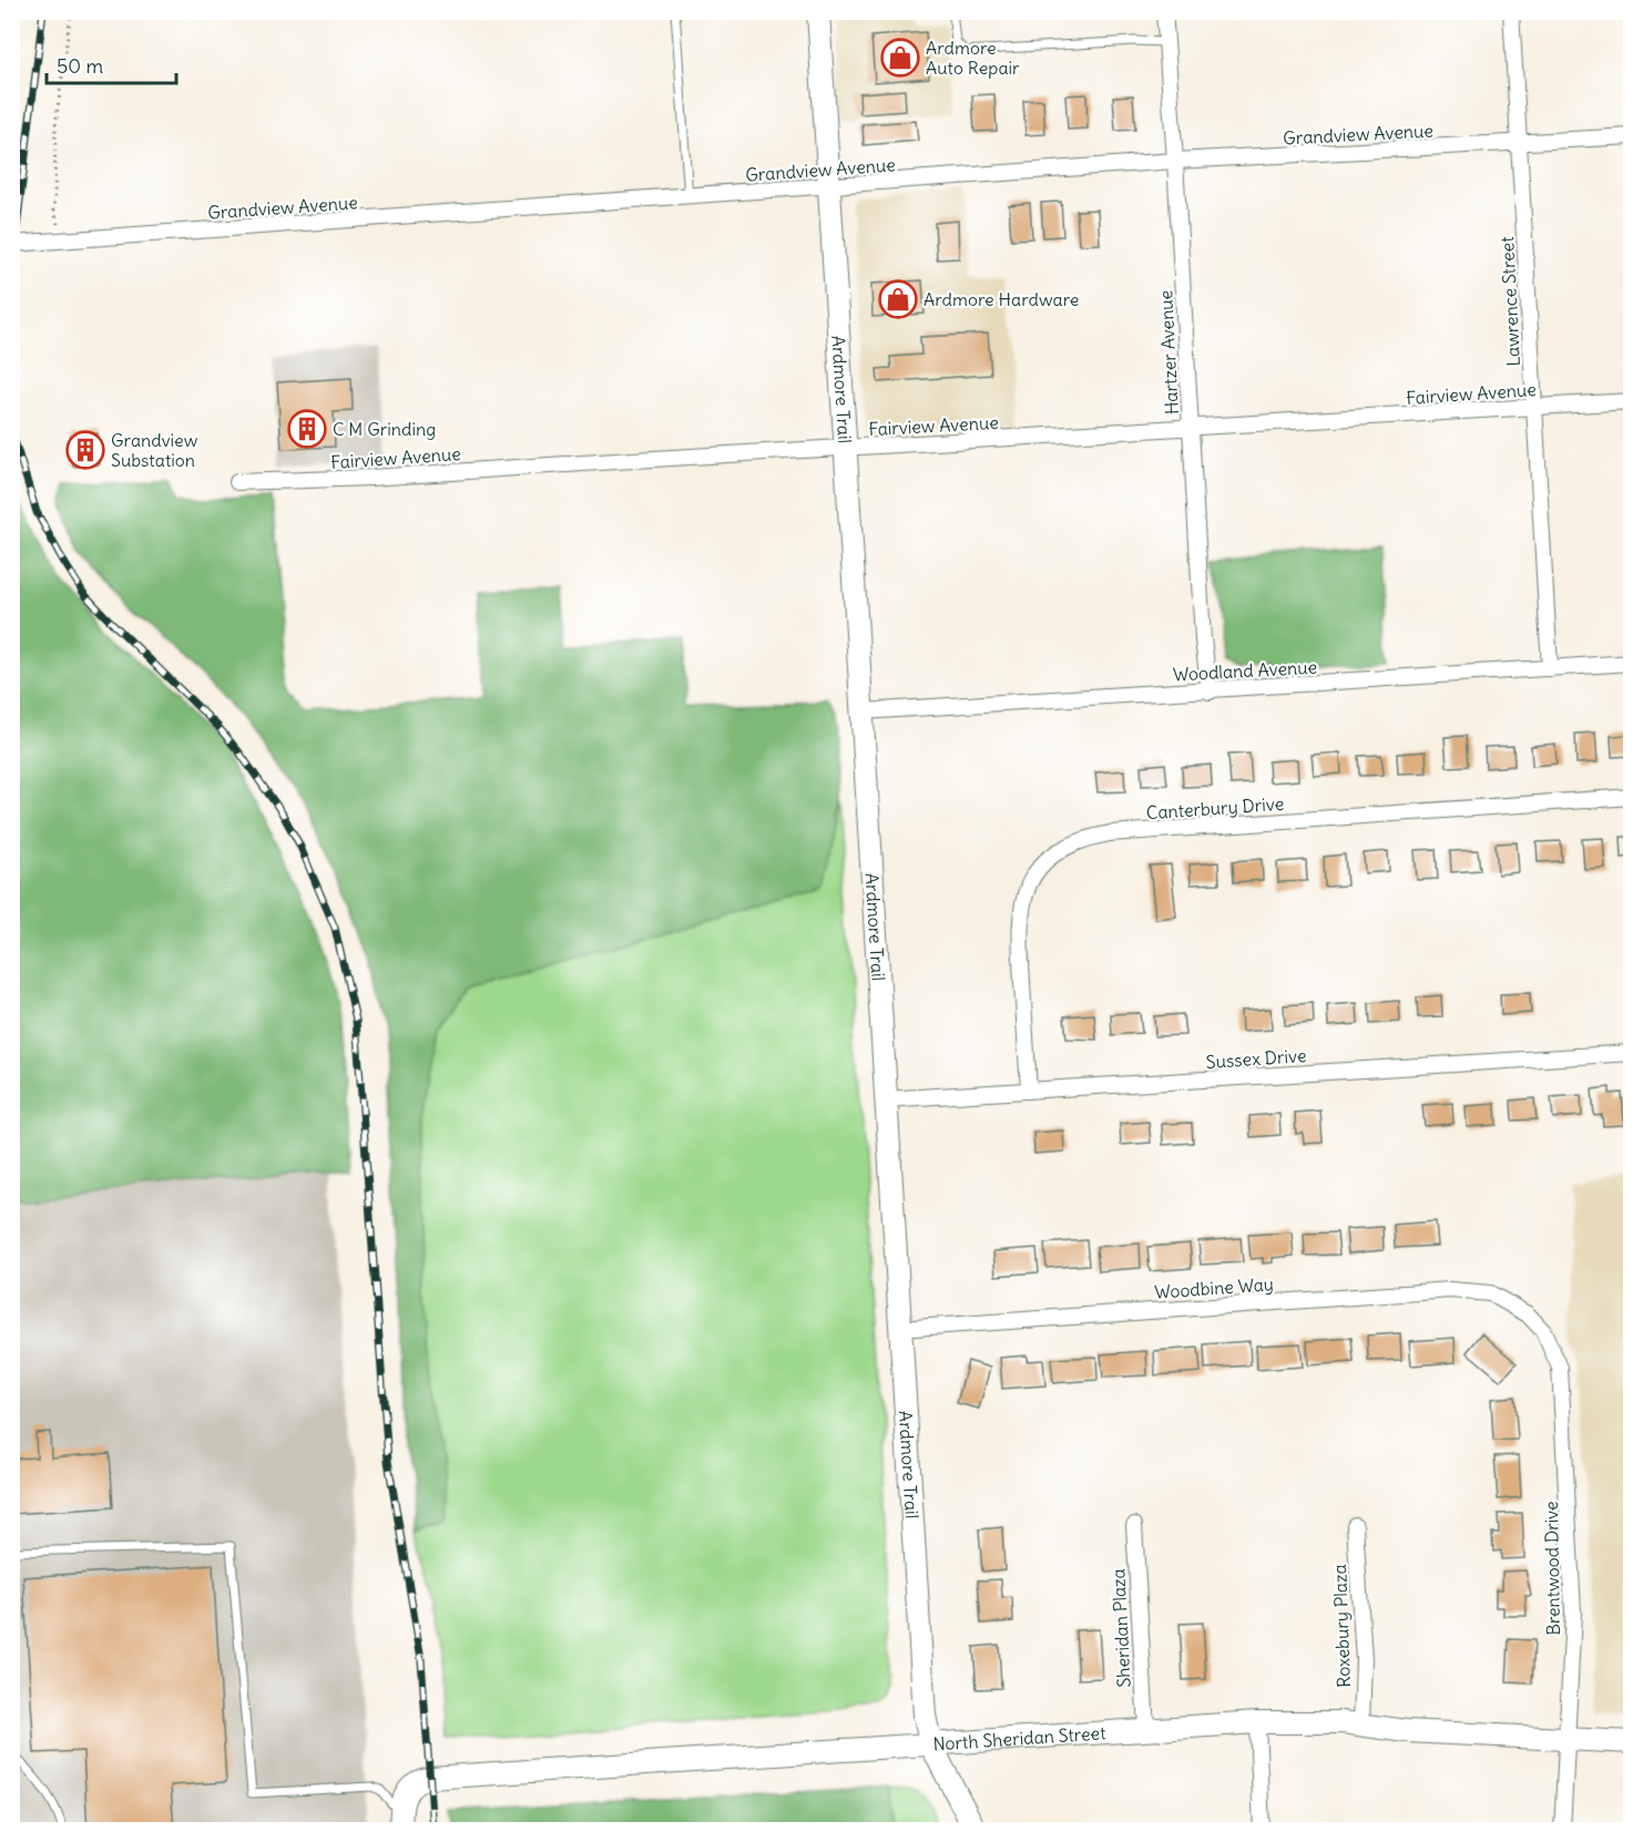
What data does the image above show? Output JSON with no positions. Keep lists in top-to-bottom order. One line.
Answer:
{"streets":{"street":["Grandview Avenue","Lawrence Street","Hartzer Avenue","Ardmore Trail","Fairview Avenue","Woodland Avenue","Canterbury Drive","Sussex Drive","Woodbine Way","Brentwood Drive","Roxebury Plaza","Sheridan Plaza","North Sheridan Street"]},"crossings":[["Grandview Avenue","Lawrence Street"],["Grandview Avenue","Hartzer Avenue"],["Grandview Avenue","Ardmore Trail"],["Lawrence Street","Fairview Avenue"],["Lawrence Street","Woodland Avenue"],["Hartzer Avenue","Fairview Avenue"],["Hartzer Avenue","Woodland Avenue"],["Ardmore Trail","Fairview Avenue"],["Ardmore Trail","Woodland Avenue"],["Ardmore Trail","Sussex Drive"],["Ardmore Trail","Woodbine Way"],["Ardmore Trail","North Sheridan Street"],["Canterbury Drive","Sussex Drive"],["Woodbine Way","Brentwood Drive"],["Brentwood Drive","North Sheridan Street"],["Roxebury Plaza","North Sheridan Street"],["Sheridan Plaza","North Sheridan Street"]],"places":{"shop":["Ardmore Auto Repair","Ardmore Hardware"],"building":["C M Grinding","Grandview Substation"]},"scale_bar":"50 m"}
